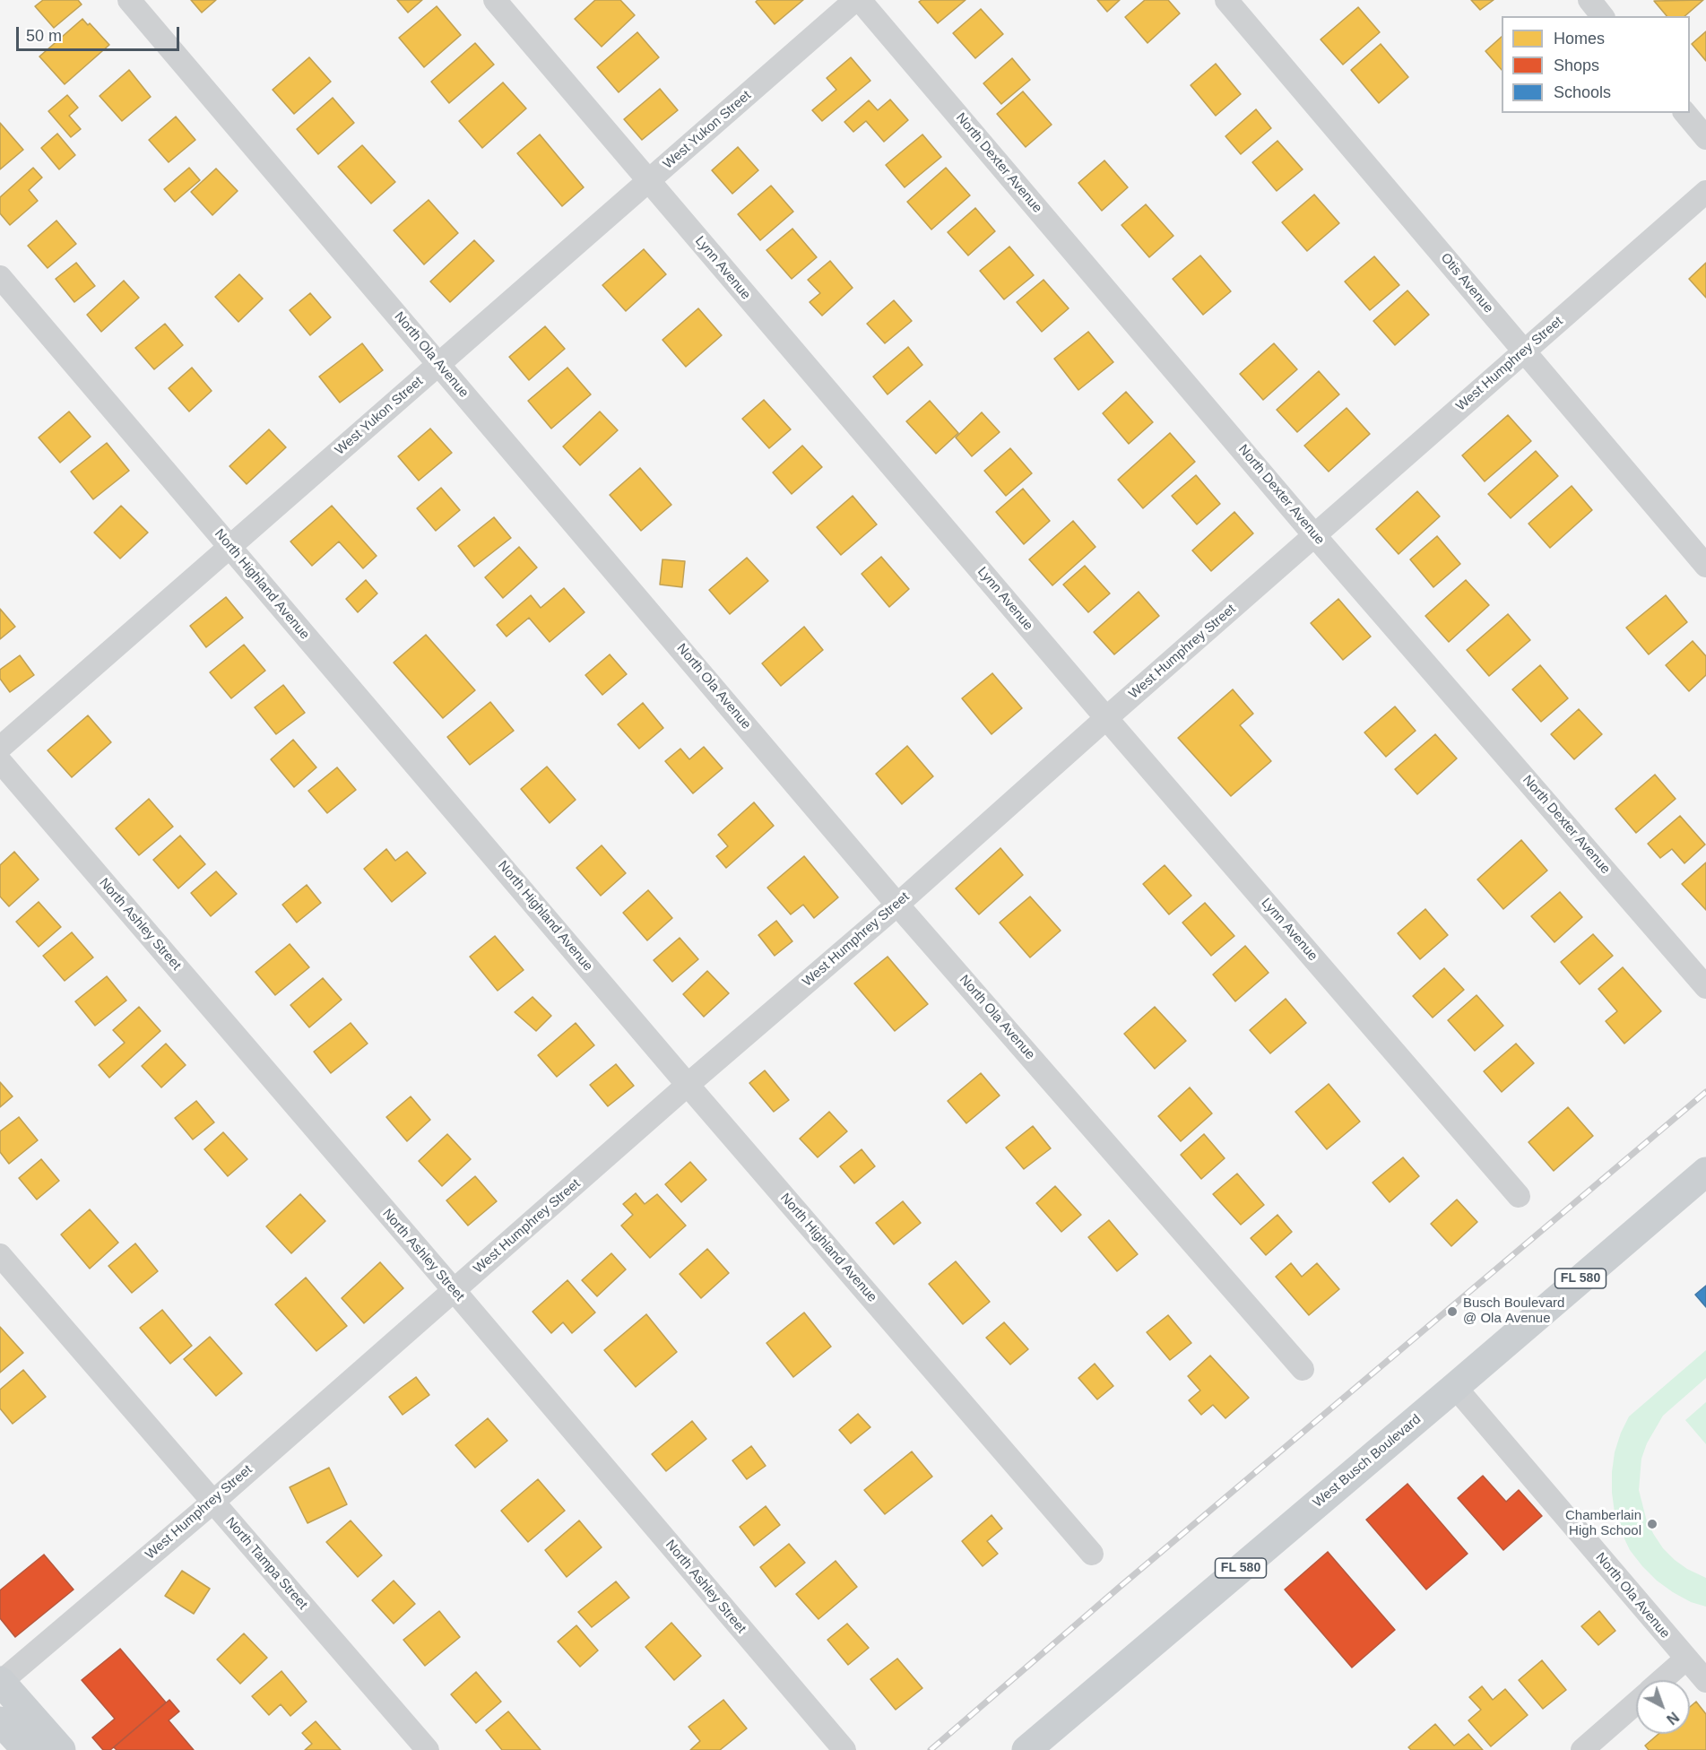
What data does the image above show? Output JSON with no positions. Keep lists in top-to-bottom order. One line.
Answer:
{"streets":{"main road":["FL 580","West Busch Boulevard"],"street":["West Yukon Street","North Dexter Avenue","Lynn Avenue","Otis Avenue","North Ola Avenue","West Humphrey Street","North Highland Avenue","North Ashley Street","North Tampa Street"]},"crossings":[["West Yukon Street","Lynn Avenue"],["West Yukon Street","North Ola Avenue"],["West Yukon Street","North Highland Avenue"],["North Dexter Avenue","West Humphrey Street"],["Lynn Avenue","West Humphrey Street"],["Otis Avenue","West Humphrey Street"],["North Ola Avenue","West Humphrey Street"],["North Ola Avenue","West Busch Boulevard"],["West Humphrey Street","North Highland Avenue"],["West Humphrey Street","North Ashley Street"],["West Humphrey Street","North Tampa Street"]],"places":["Busch Boulevard @ Ola Avenue","Chamberlain High School"],"legend":["Homes","Shops","Schools"],"scale_bar":"50 m","north":"bottom right"}
